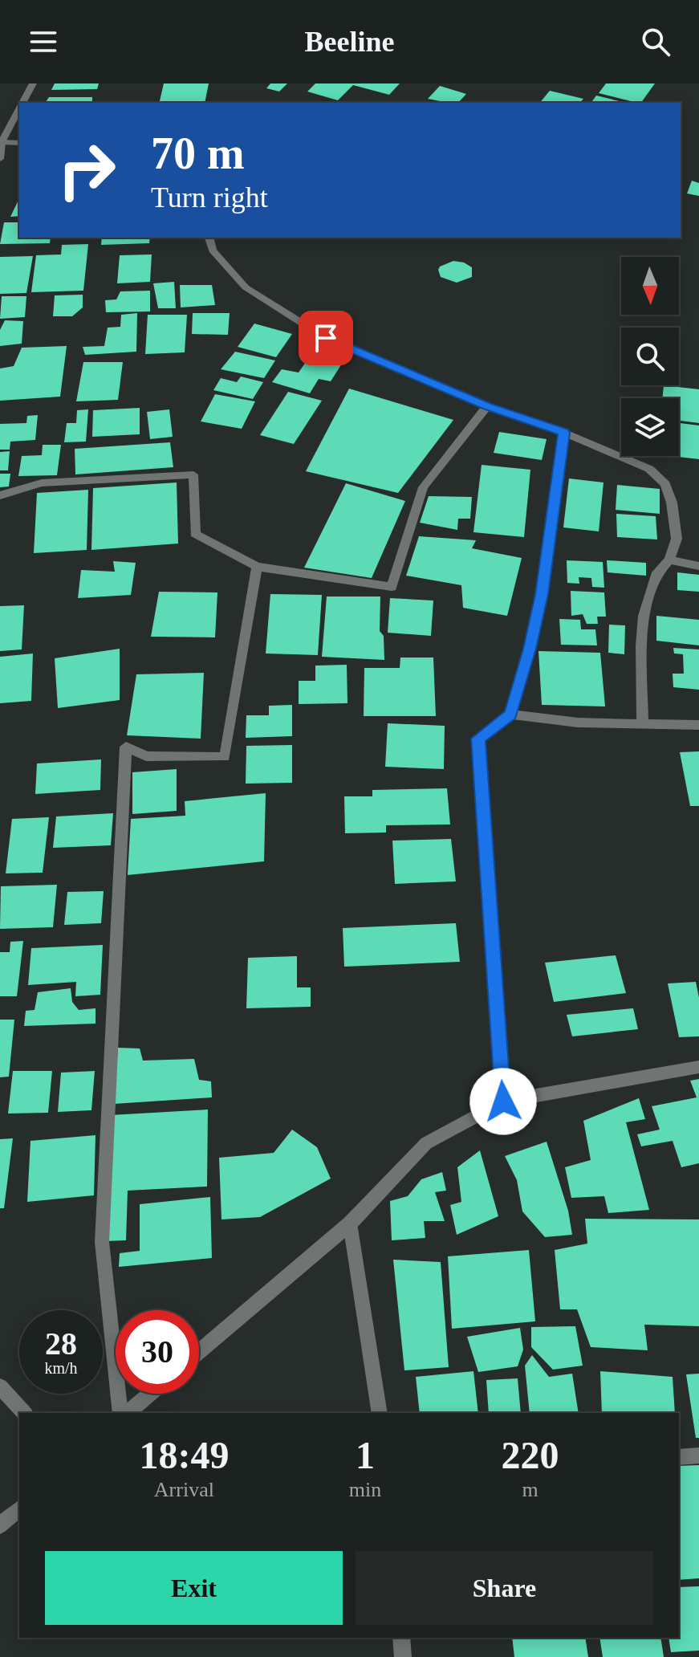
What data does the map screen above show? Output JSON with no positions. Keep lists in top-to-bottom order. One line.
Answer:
{"north":"bottom","page":{"header":"Beeline","turn":["70 m","Turn right"],"speed":"28 km/h","limit":"30","eta":["18:49","Arrival","1","min","220","m"],"buttons":["Exit","Share"]}}
